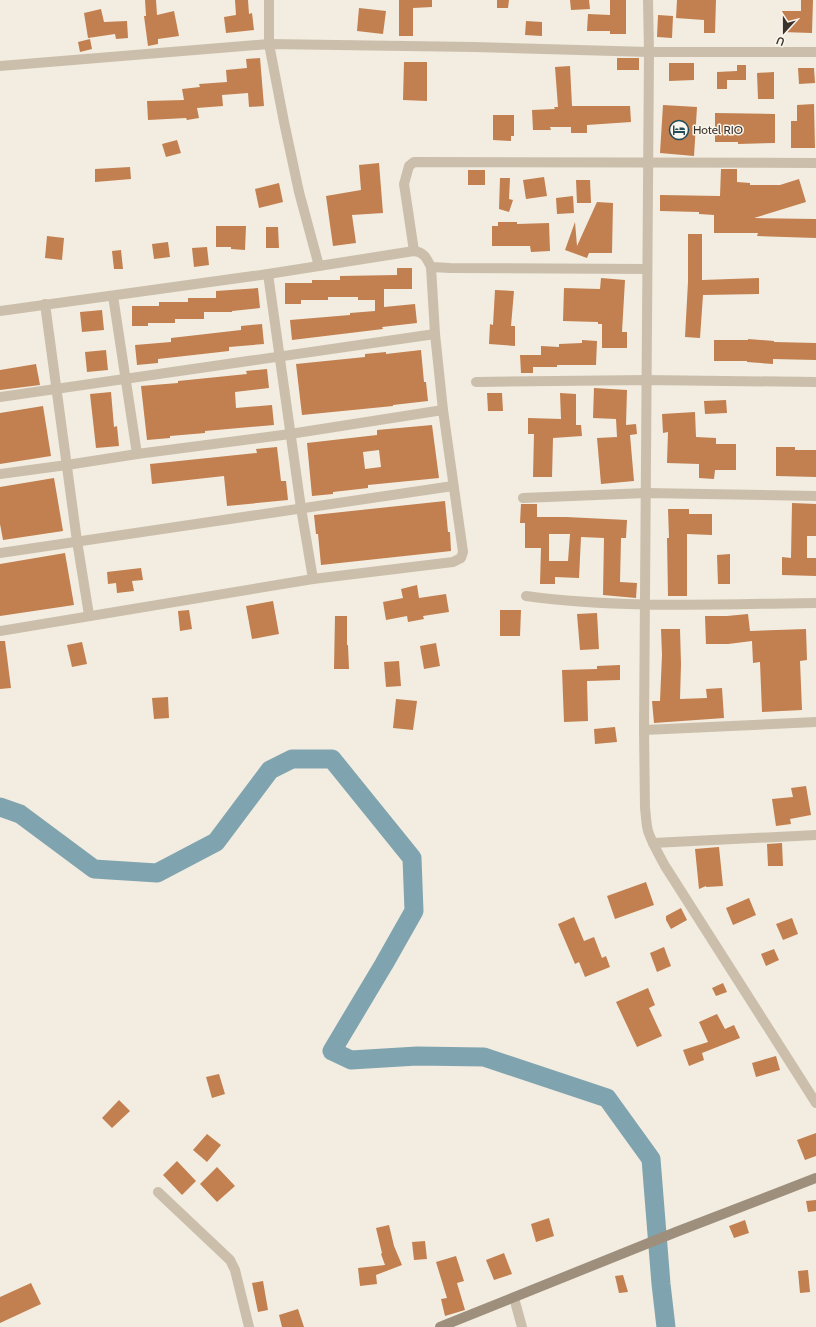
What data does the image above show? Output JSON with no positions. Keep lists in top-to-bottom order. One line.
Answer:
{"places":{"hotel":["Hotel RIO"]},"north":"bottom"}
